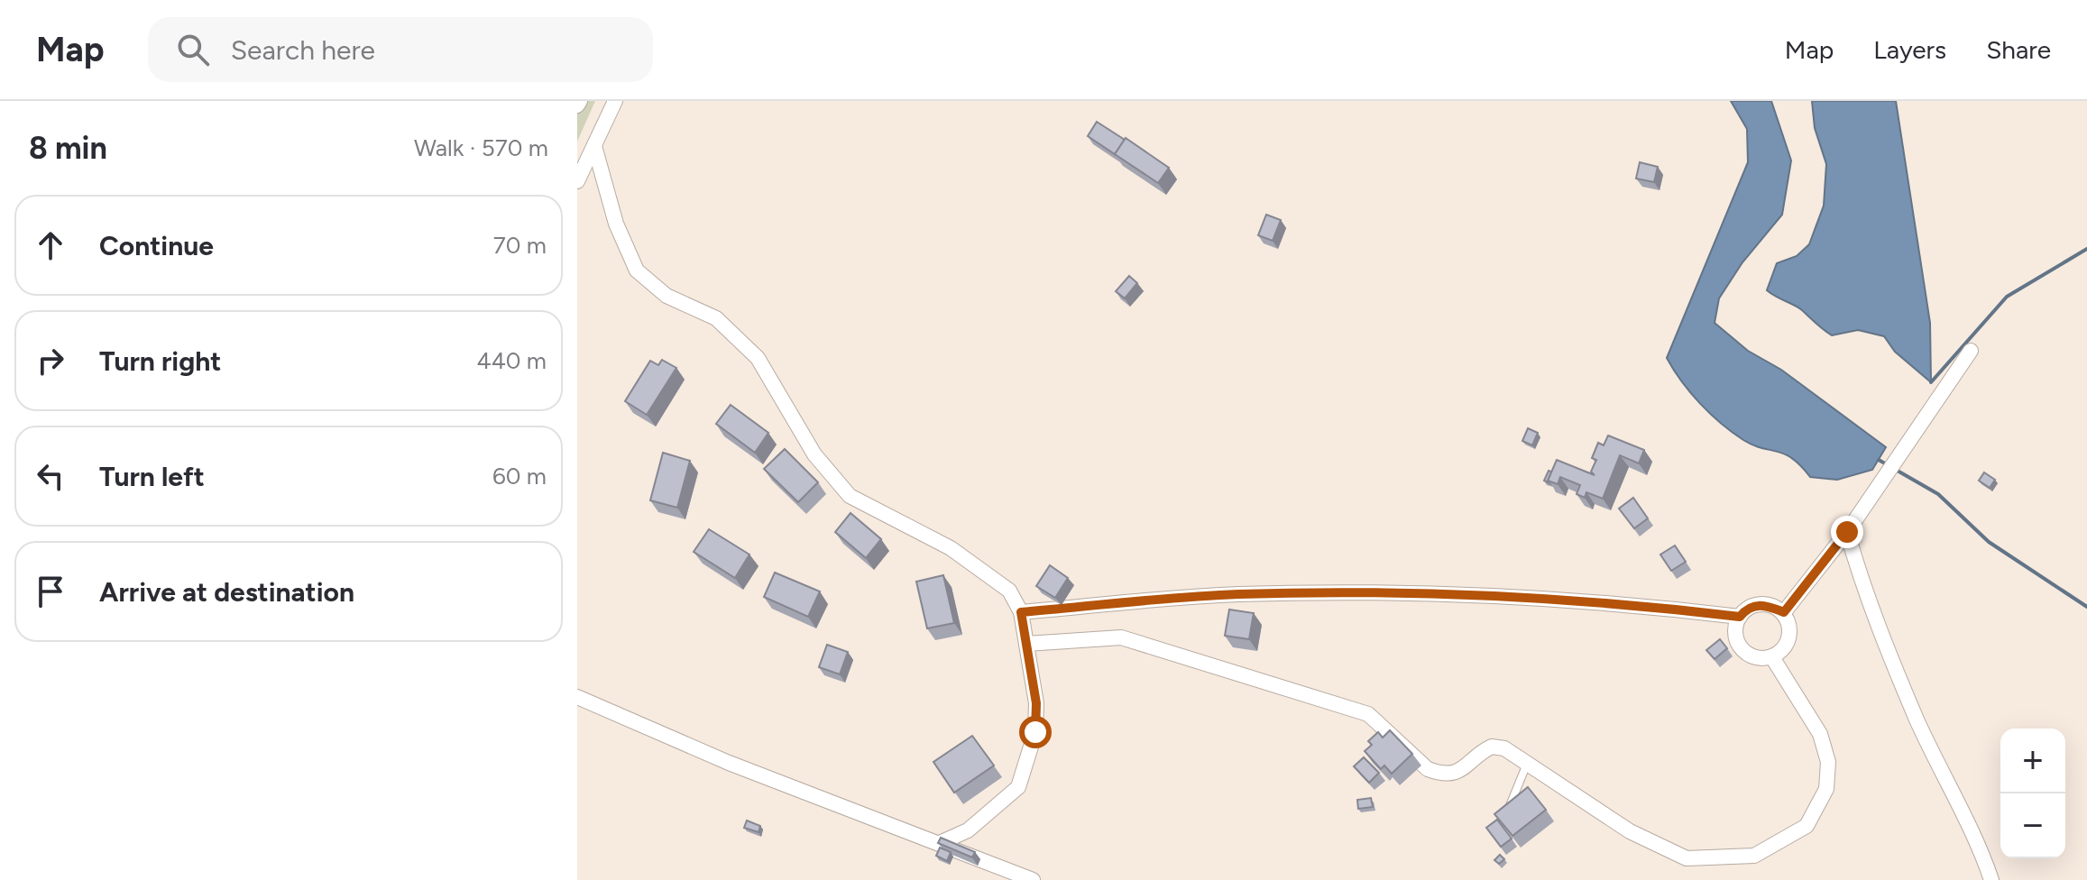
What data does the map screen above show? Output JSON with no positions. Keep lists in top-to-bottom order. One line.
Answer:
{"page":{"header":"Map","search":"Search here","nav":["Map","Layers","Share"],"heading":["8 min","Walk · 570 m"],"list":[["Continue","70 m"],["Turn right","440 m"],["Turn left","60 m"],"Arrive at destination"],"map_buttons":["+","−"]}}
